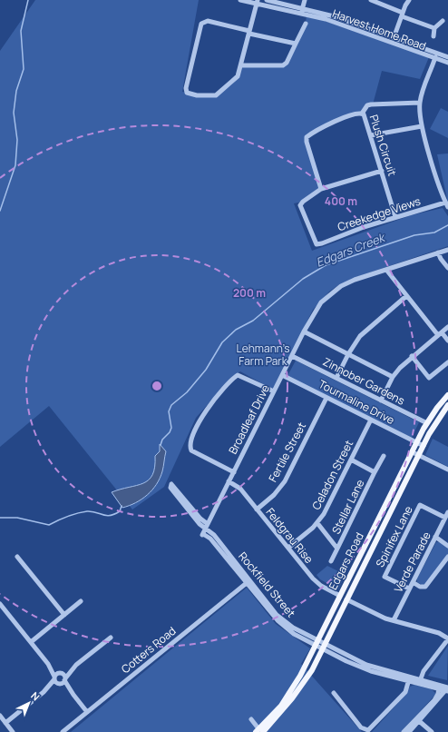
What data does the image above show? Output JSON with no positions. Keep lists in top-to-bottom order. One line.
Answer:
{"streets":{"main road":["Edgars Road"],"street":["Harvest Home Road","Plush Circuit","Creekedge Views","Zinnober Gardens","Tourmaline Drive","Broadleaf Drive","Fertile Street","Celadon Street","Stellar Lane","Feldgrau Rise","Spinifex Lane","Verde Parade","Rockfield Street","Cotters Road"]},"crossings":[["Plush Circuit","Creekedge Views"],["Zinnober Gardens","Broadleaf Drive"],["Zinnober Gardens","Edgars Road"],["Tourmaline Drive","Broadleaf Drive"],["Tourmaline Drive","Fertile Street"],["Tourmaline Drive","Celadon Street"],["Tourmaline Drive","Edgars Road"],["Broadleaf Drive","Feldgrau Rise"],["Broadleaf Drive","Rockfield Street"],["Fertile Street","Feldgrau Rise"],["Celadon Street","Stellar Lane"],["Celadon Street","Feldgrau Rise"],["Feldgrau Rise","Edgars Road"],["Spinifex Lane","Verde Parade"],["Edgars Road","Rockfield Street"],["Rockfield Street","Cotters Road"]],"water":["Edgars Creek"],"parks":["Lehmann’s Farm Park"],"north":"top right","rings":["400 m","200 m"]}
